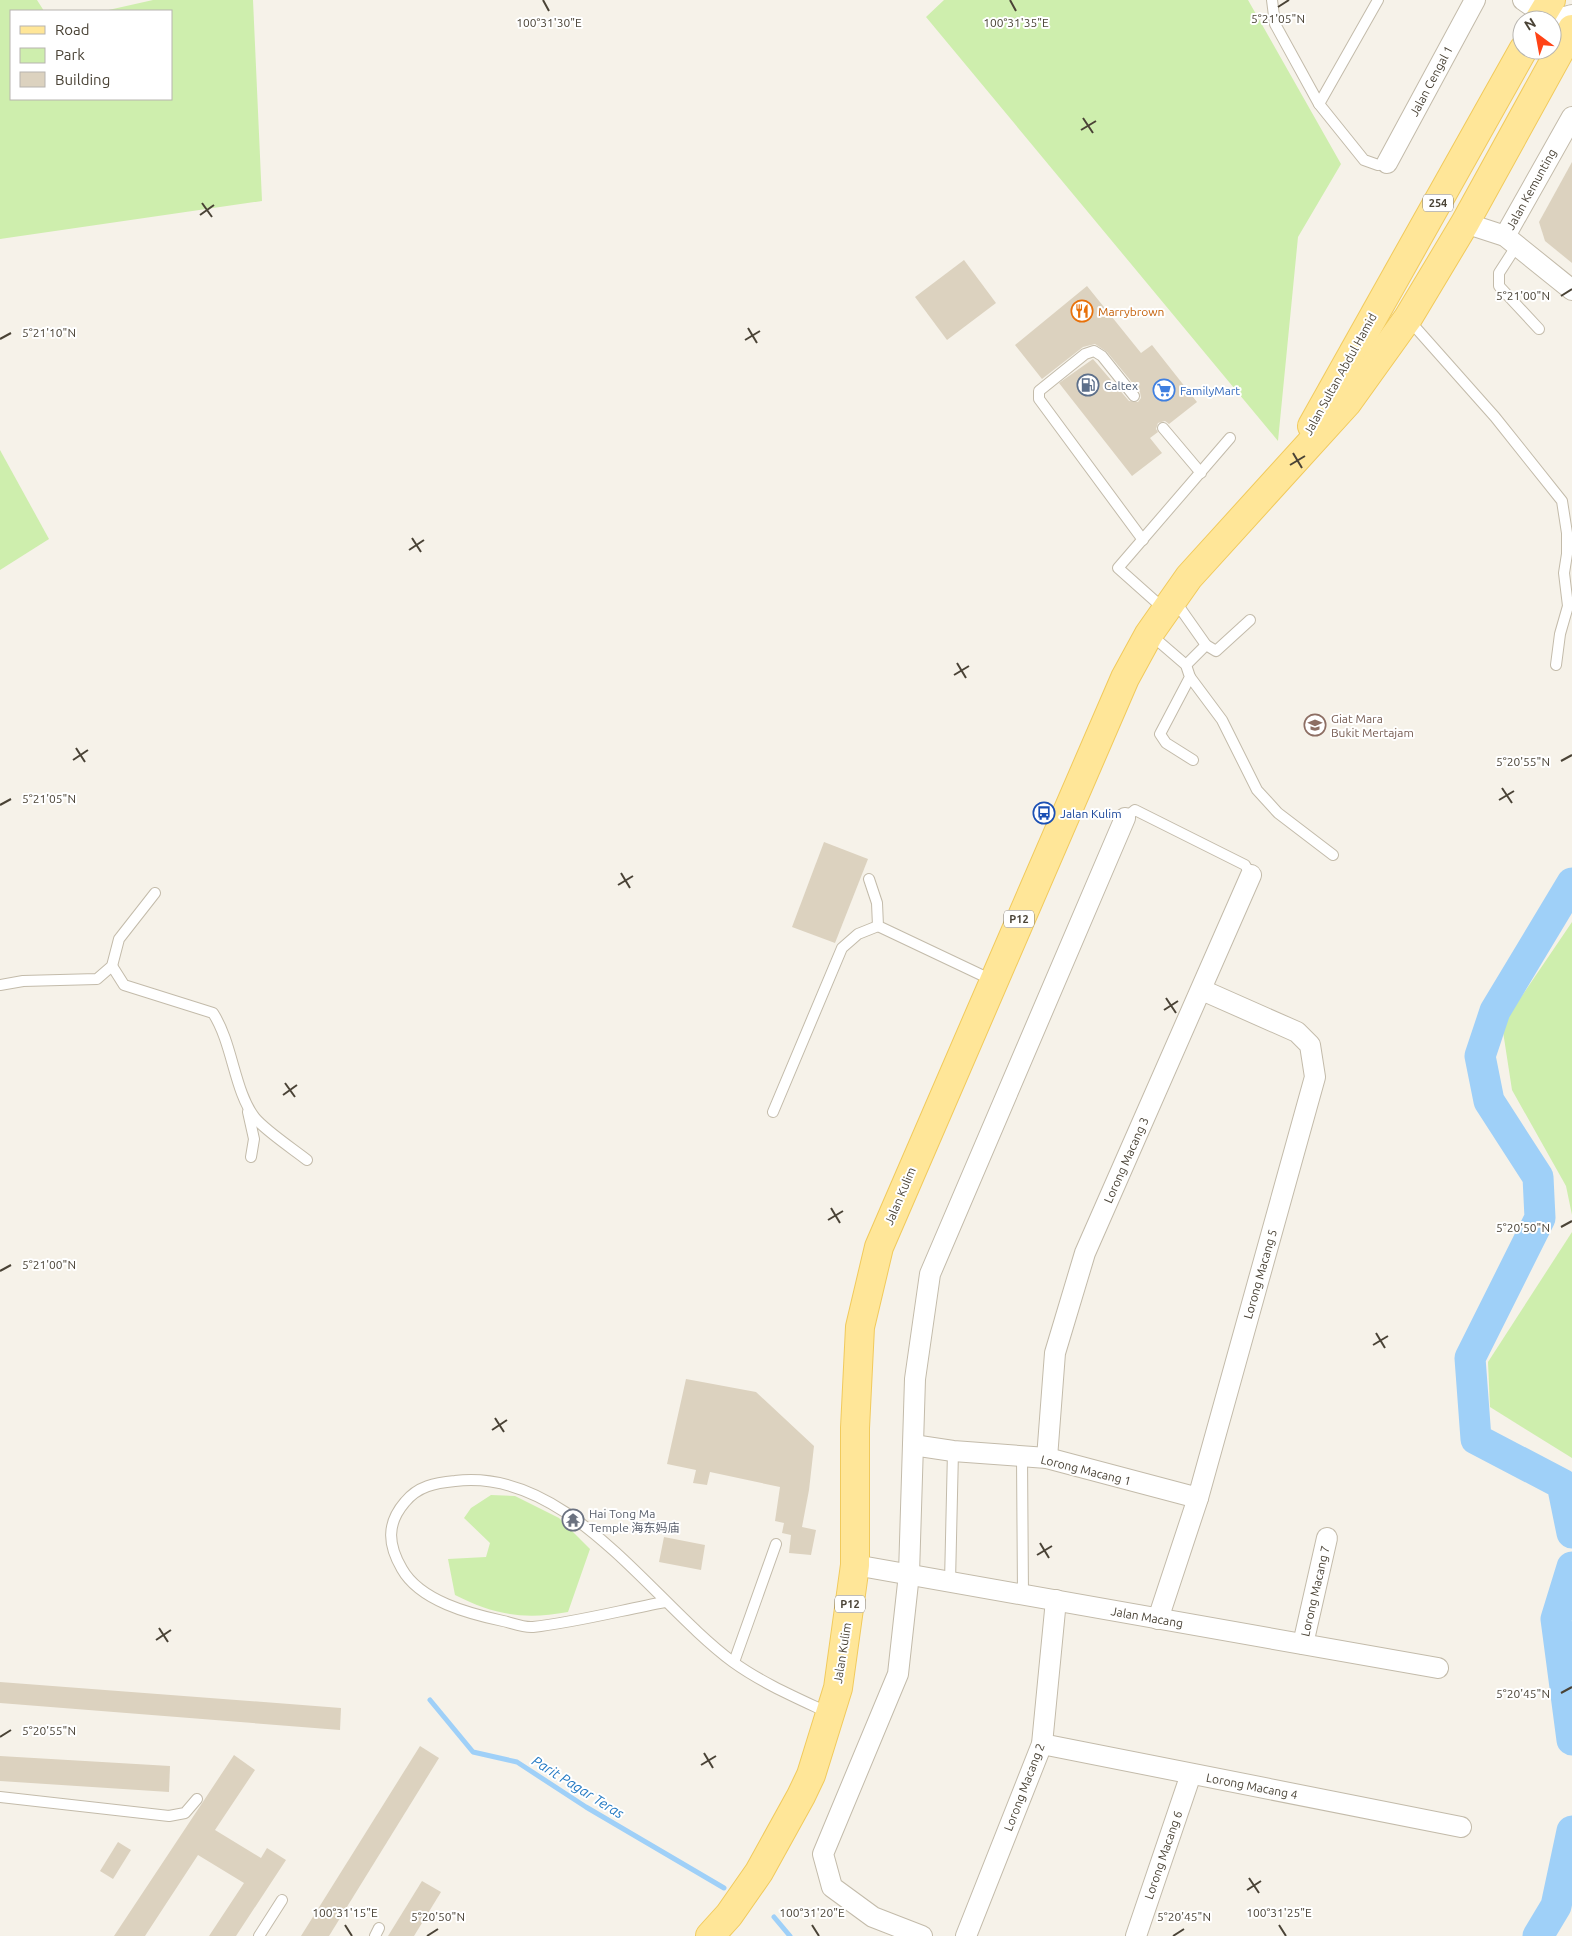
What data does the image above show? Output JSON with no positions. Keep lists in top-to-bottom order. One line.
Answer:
{"streets":{"main road":["254","Jalan Sultan Abdul Hamid","P12","Jalan Kulim"],"street":["Jalan Cengal 1","Jalan Kemunting","Lorong Macang 3","Lorong Macang 5","Lorong Macang 1","Lorong Macang 7","Jalan Macang","Lorong Macang 4","Lorong Macang 2","Lorong Macang 6"]},"crossings":[["Jalan Sultan Abdul Hamid","Jalan Kulim"],["Lorong Macang 3","Lorong Macang 5"],["Lorong Macang 3","Lorong Macang 1"],["Jalan Kulim","Jalan Macang"],["Lorong Macang 5","Lorong Macang 1"],["Lorong Macang 5","Jalan Macang"],["Lorong Macang 7","Jalan Macang"],["Jalan Macang","Lorong Macang 2"],["Lorong Macang 4","Lorong Macang 2"],["Lorong Macang 4","Lorong Macang 6"]],"water":["Parit Pagar Teras"],"places":{"restaurant":["Marrybrown"],"fuel station":["Caltex"],"supermarket":["FamilyMart"],"school or university":["Giat Mara Bukit Mertajam"],"bus stop":["Jalan Kulim"],"temple":["Hai Tong Ma Temple 海东妈庙"]},"legend":["Road","Park","Building"],"north":"top left","coordinates":["5°21'05\"N","100°31'30\"E","100°31'35\"E","5°21'00\"N","5°21'10\"N","5°20'55\"N","5°20'50\"N","5°20'45\"N","100°31'15\"E","100°31'20\"E","100°31'25\"E"]}
